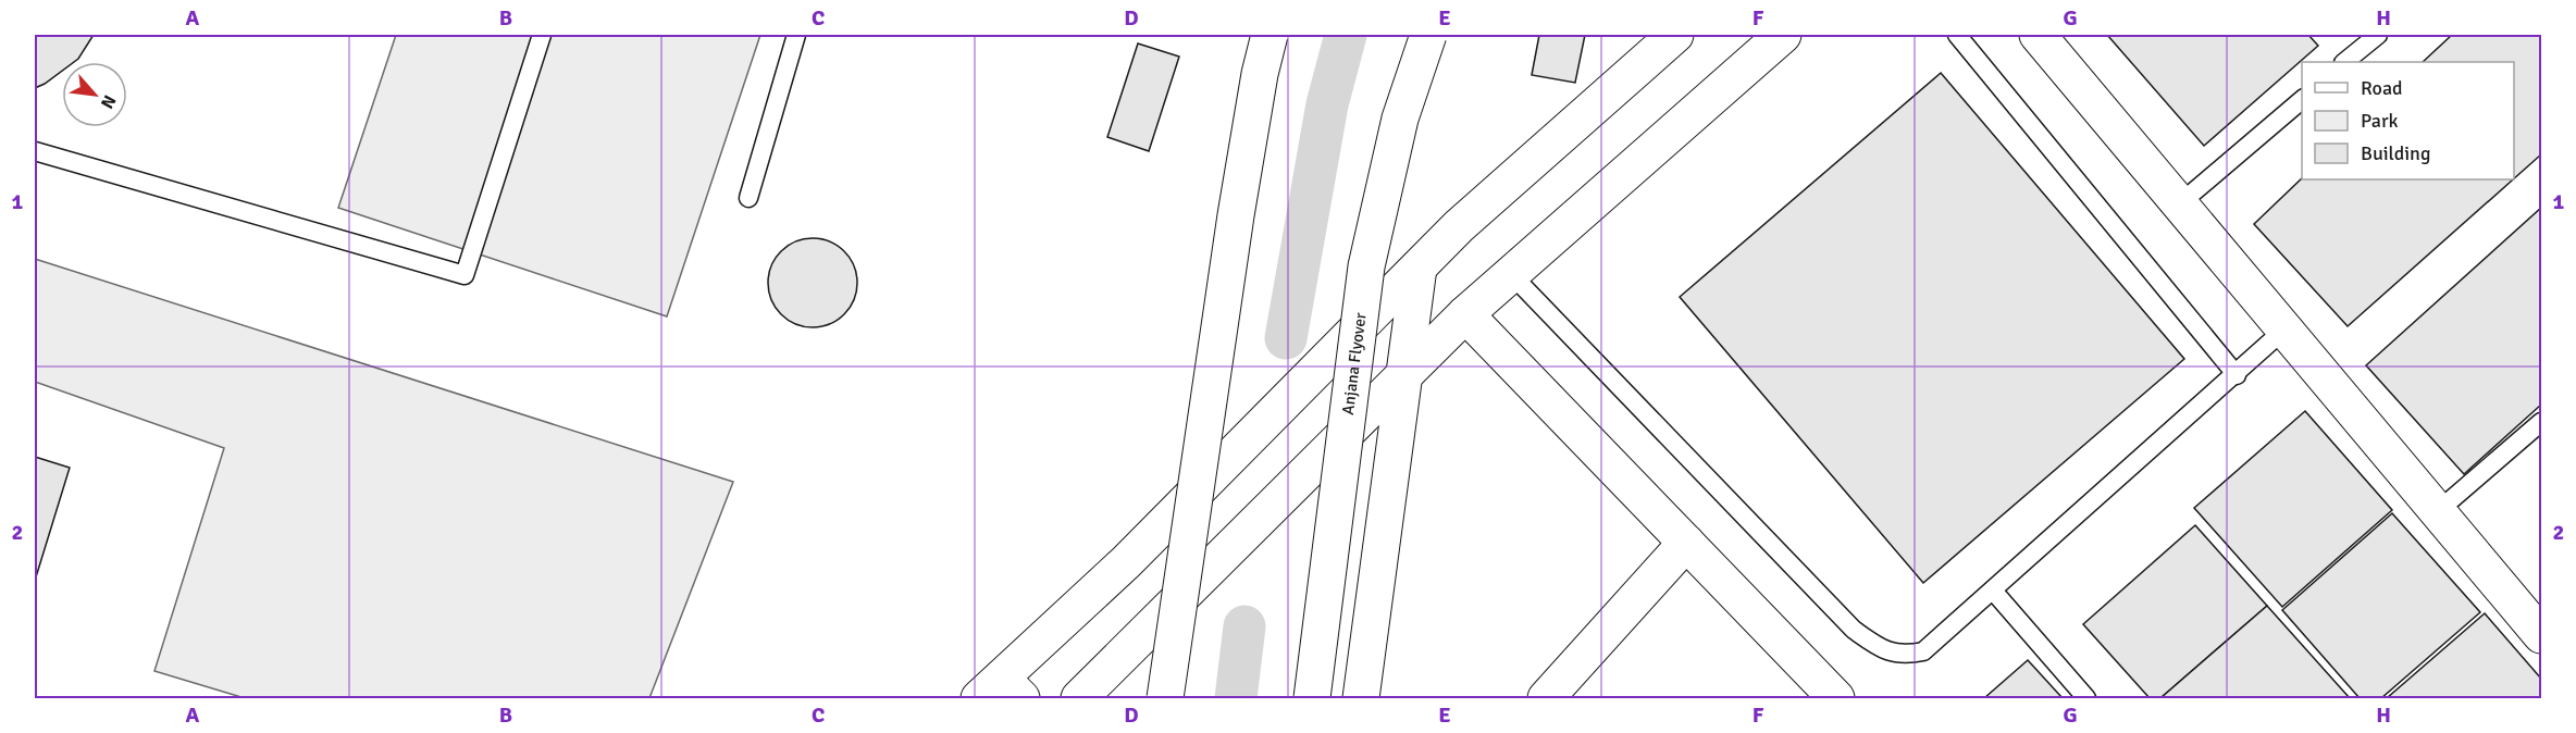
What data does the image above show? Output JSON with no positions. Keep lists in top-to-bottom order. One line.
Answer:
{"streets":{"main road":["Anjana Flyover"]},"legend":["Road","Park","Building"],"north":"bottom right","grid":{"columns":["A","B","C","D","E","F","G","H"],"rows":["1","2"]}}
